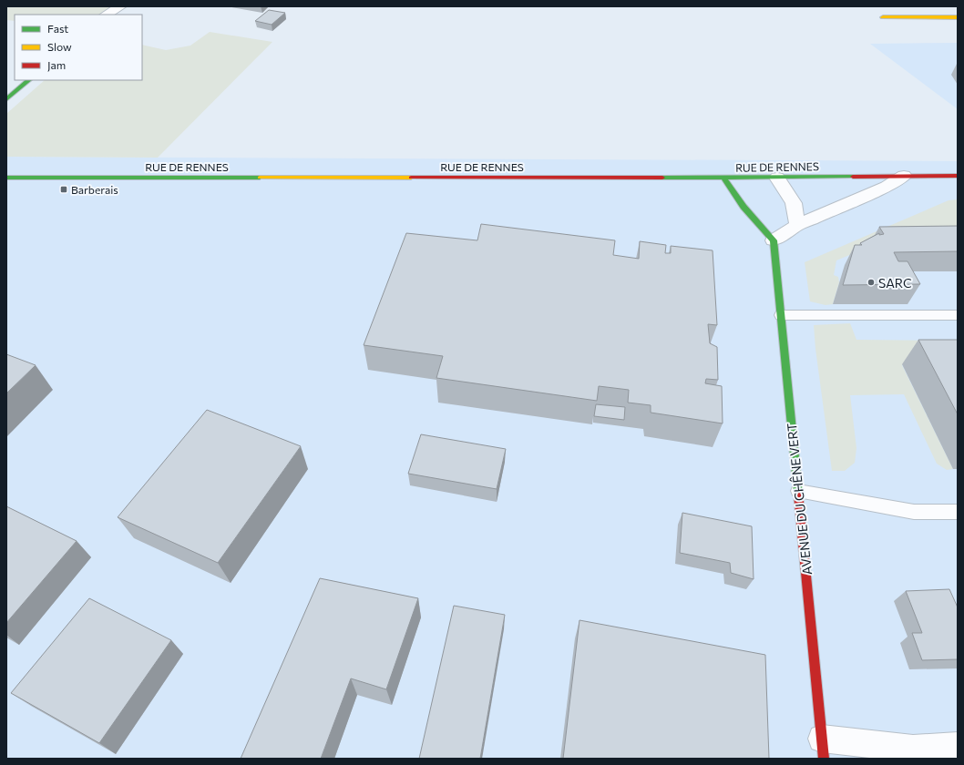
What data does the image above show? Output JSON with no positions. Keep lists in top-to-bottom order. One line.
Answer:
{"streets":{"main road":["RUE DE RENNES","AVENUE DU CHÊNE VERT"]},"places":{"transit":["Barberais"],"other":["SARC"]},"legend":["Fast","Slow","Jam"]}
